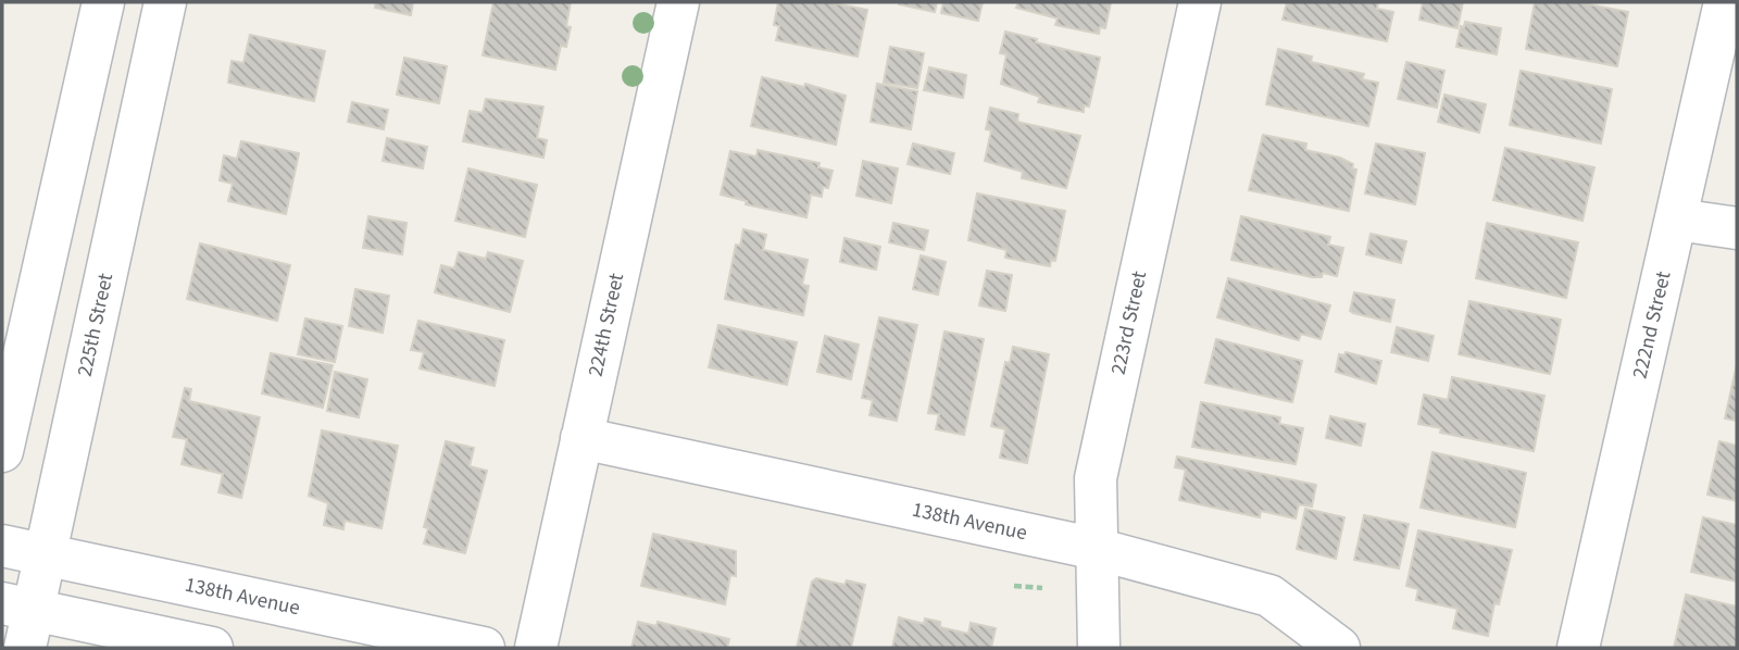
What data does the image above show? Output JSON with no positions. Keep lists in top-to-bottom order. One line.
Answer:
{"streets":{"street":["223rd Street","225th Street","224th Street","222nd Street","138th Avenue"]},"crossings":[["223rd Street","138th Avenue"],["225th Street","138th Avenue"],["224th Street","138th Avenue"]]}
